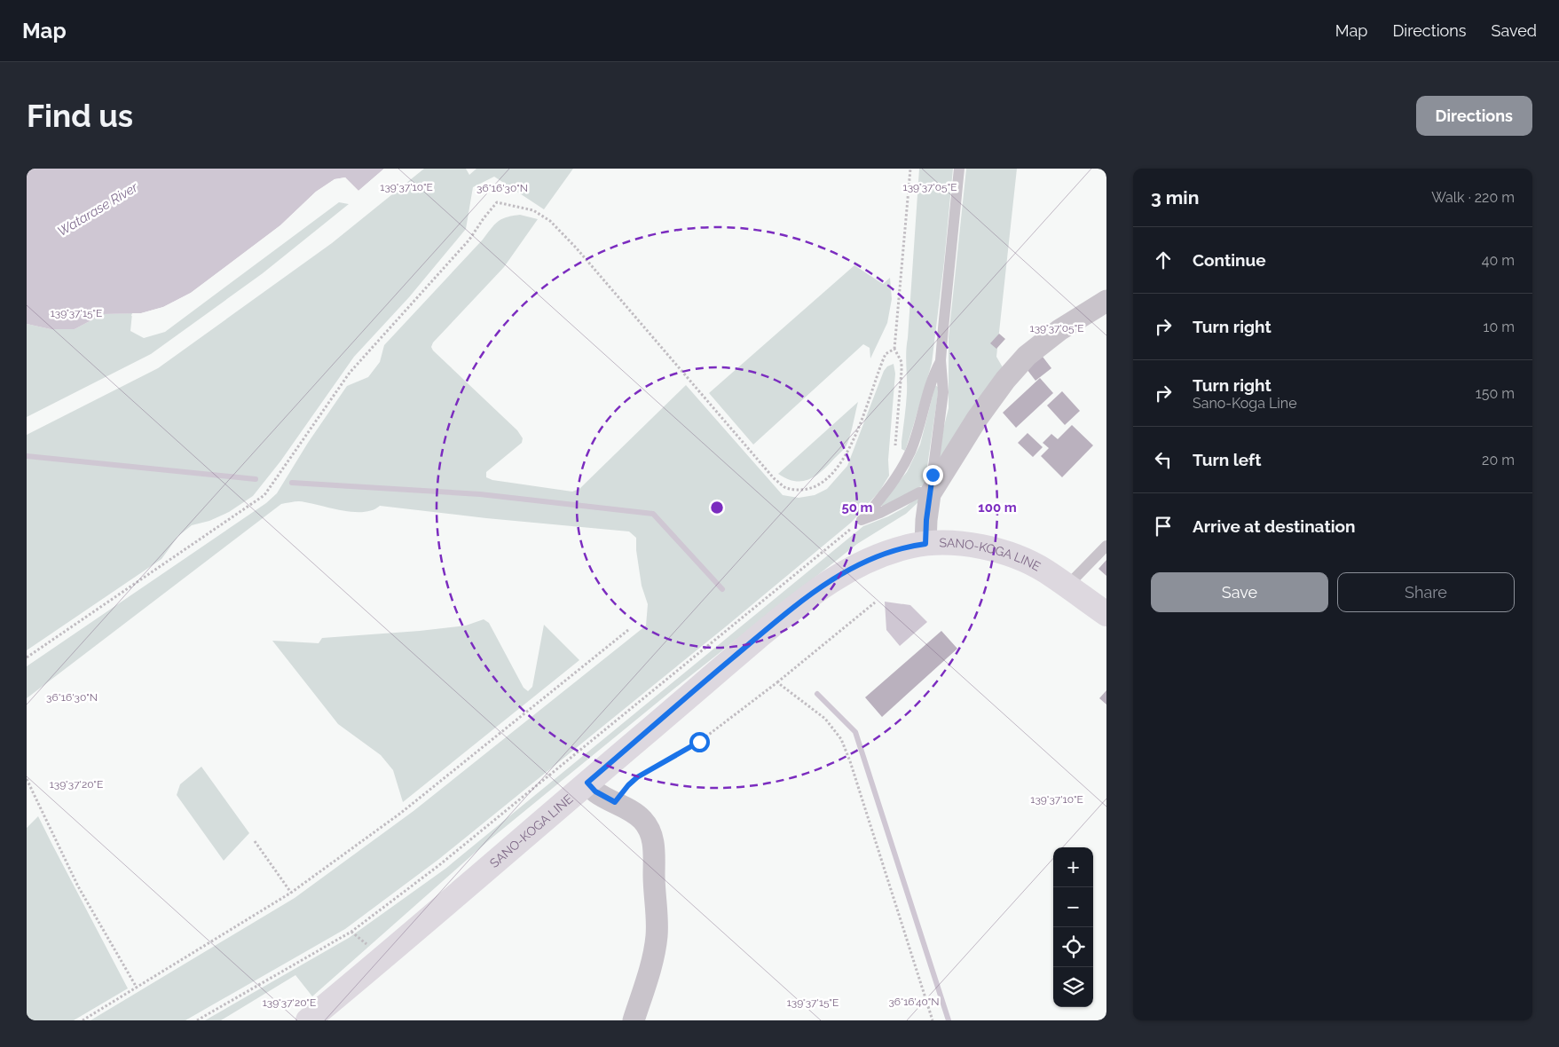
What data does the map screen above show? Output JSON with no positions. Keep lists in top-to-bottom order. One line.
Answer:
{"streets":{"main road":["SANO-KOGA LINE"]},"water":["Watarase River"],"page":{"header":"Map","nav":["Map","Directions","Saved"],"buttons":["Directions",["Save","Share"]],"title":"Find us","heading":["3 min","Walk · 220 m"],"list":[["Continue","40 m"],["Turn right","10 m"],["Turn right","Sano-Koga Line","150 m"],["Turn left","20 m"],"Arrive at destination"],"map_buttons":["+","−"]},"coordinates":["139°37'10\"E","139°37'05\"E","36°16'30\"N","139°37'15\"E","139°37'20\"E","36°16'40\"N"],"rings":["50 m","100 m"]}
